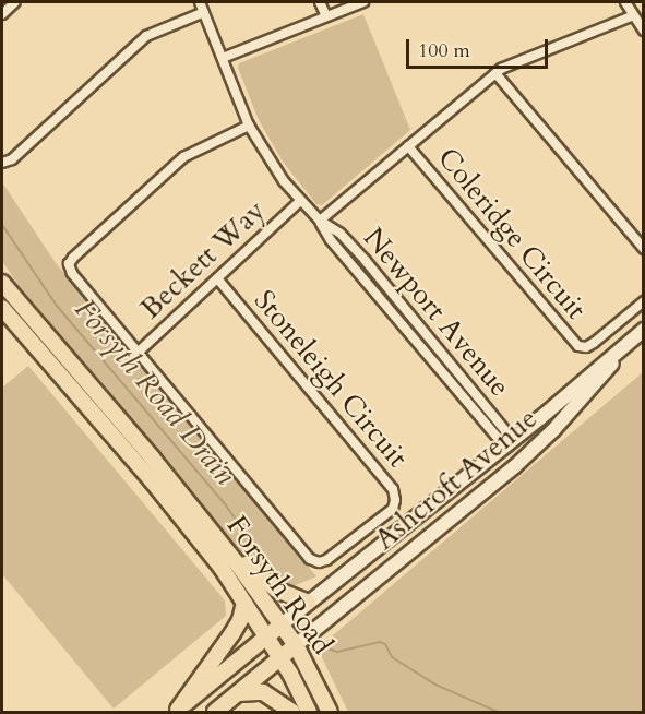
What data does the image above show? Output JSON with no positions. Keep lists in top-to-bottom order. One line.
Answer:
{"streets":{"main road":["Ashcroft Avenue","Forsyth Road"],"street":["Coleridge Circuit","Beckett Way","Newport Avenue","Stoneleigh Circuit"]},"crossings":[["Beckett Way","Newport Avenue"],["Beckett Way","Stoneleigh Circuit"],["Newport Avenue","Stoneleigh Circuit"],["Newport Avenue","Ashcroft Avenue"],["Ashcroft Avenue","Forsyth Road"]],"water":["Forsyth Road Drain"],"scale_bar":"100 m"}
